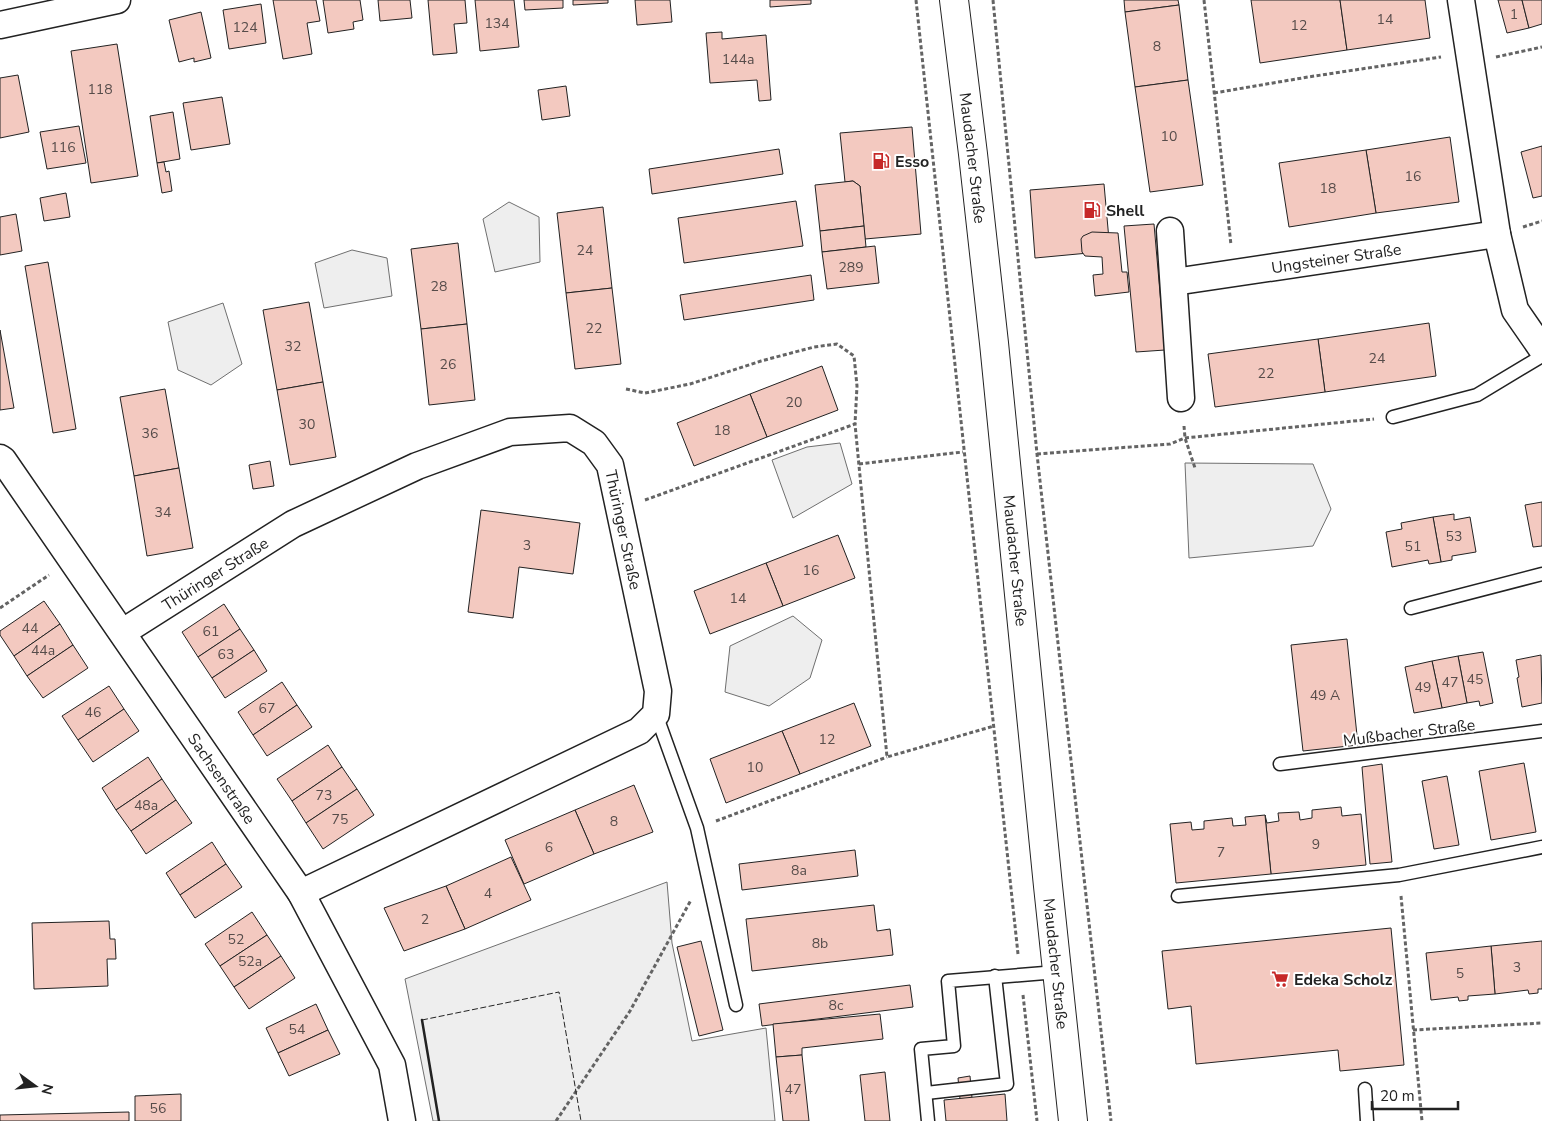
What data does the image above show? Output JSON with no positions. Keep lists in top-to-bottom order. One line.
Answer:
{"streets":{"main road":["Maudacher Straße"],"street":["Ungsteiner Straße","Thüringer Straße","Sachsenstraße"],"lane":["Mußbacher Straße"]},"crossings":[["Thüringer Straße","Sachsenstraße"]],"places":{"fuel station":["Esso","Shell"],"supermarket":["Edeka Scholz"]},"house_numbers":["1","14","134","12","124","8","144a","118","10","116","16","18","24","289","28","22","32","24","26","22","20","30","18","36","34","53","3","51","16","14","44","61","44a","63","45","47","49","49 A","67","46","12","10","73","48a","75","8","9","6","7","8a","4","2","52","8b","52a","3","5","8c","54","47","56"],"scale_bar":"20 m","north":"right"}
